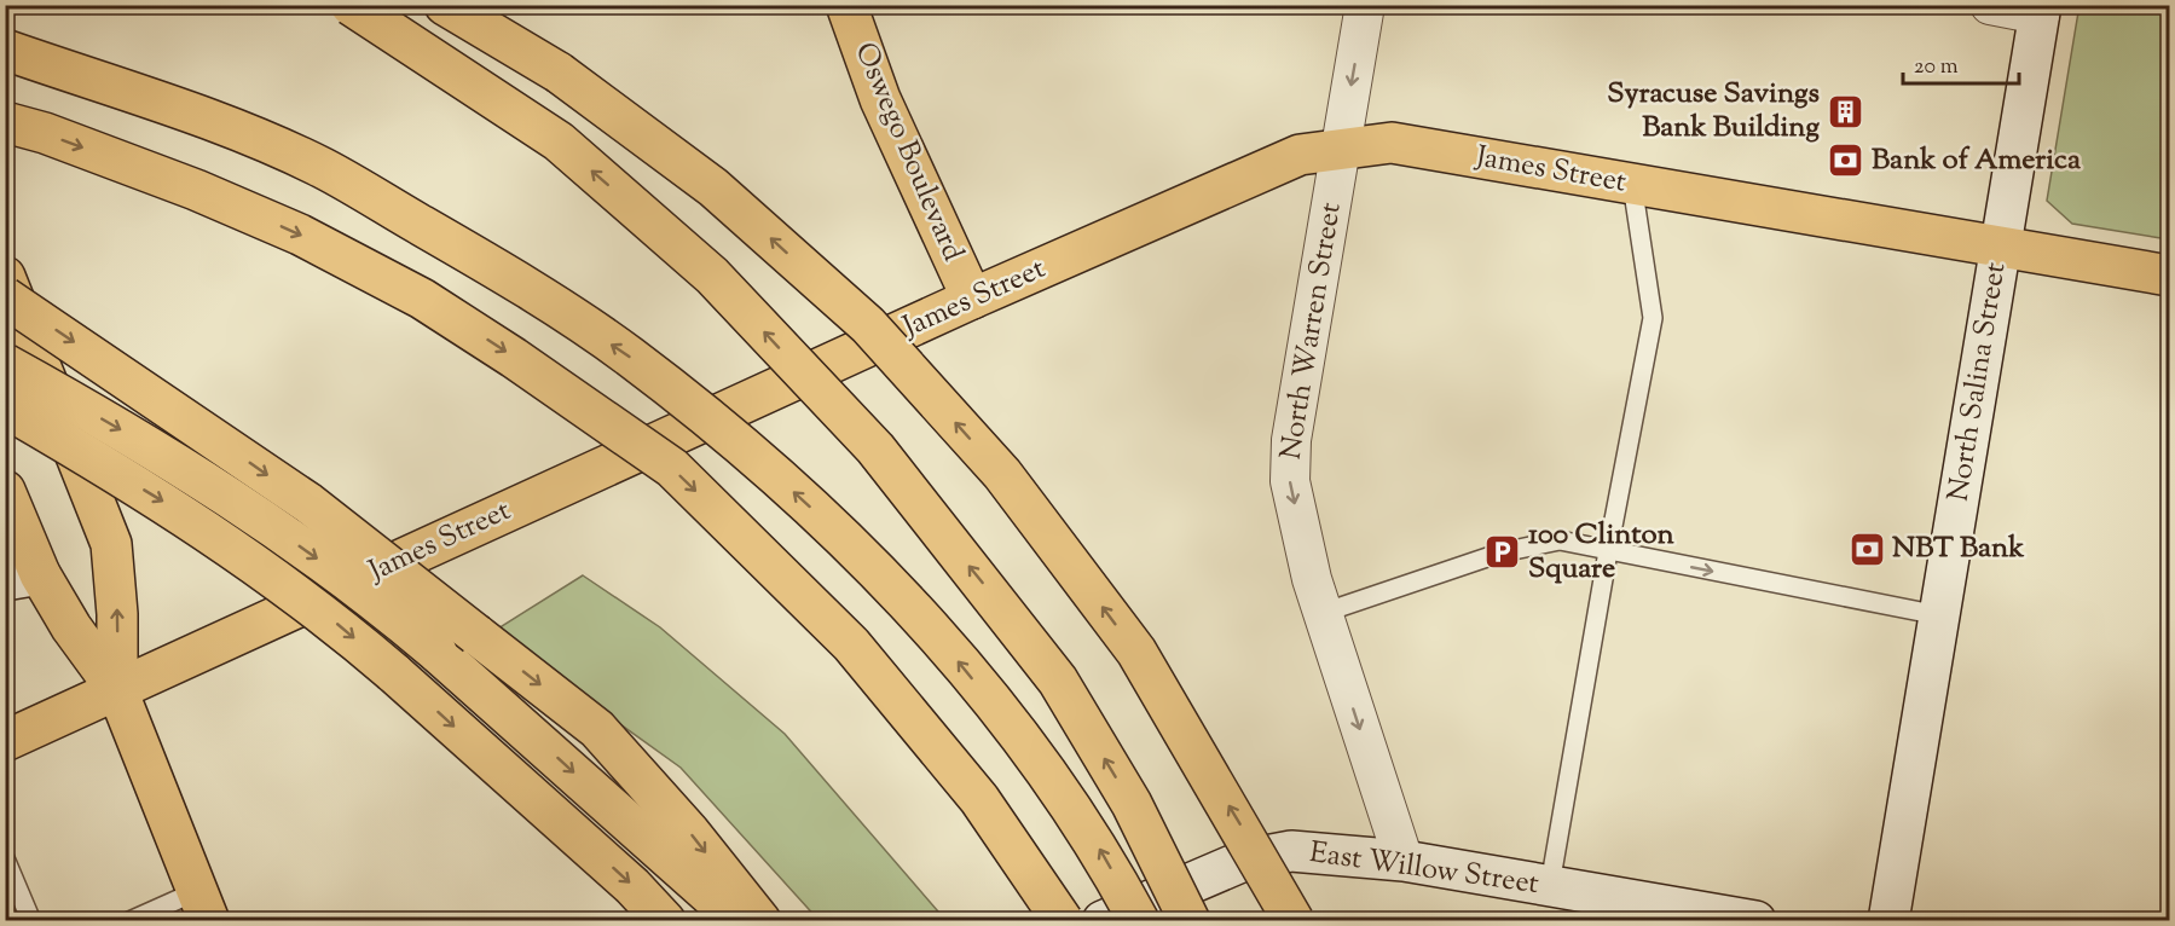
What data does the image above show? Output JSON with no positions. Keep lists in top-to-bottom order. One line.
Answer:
{"streets":{"main road":["Oswego Boulevard","James Street","North Salina Street","East Willow Street"],"street":["North Warren Street"]},"crossings":[["Oswego Boulevard","James Street"],["James Street","North Warren Street"],["James Street","North Salina Street"],["North Warren Street","East Willow Street"]],"one_way":["North Warren Street"],"places":{"building":["Syracuse Savings Bank Building"],"bank":["Bank of America","NBT Bank"],"parking":["100 Clinton Square"]},"scale_bar":"20 m"}
